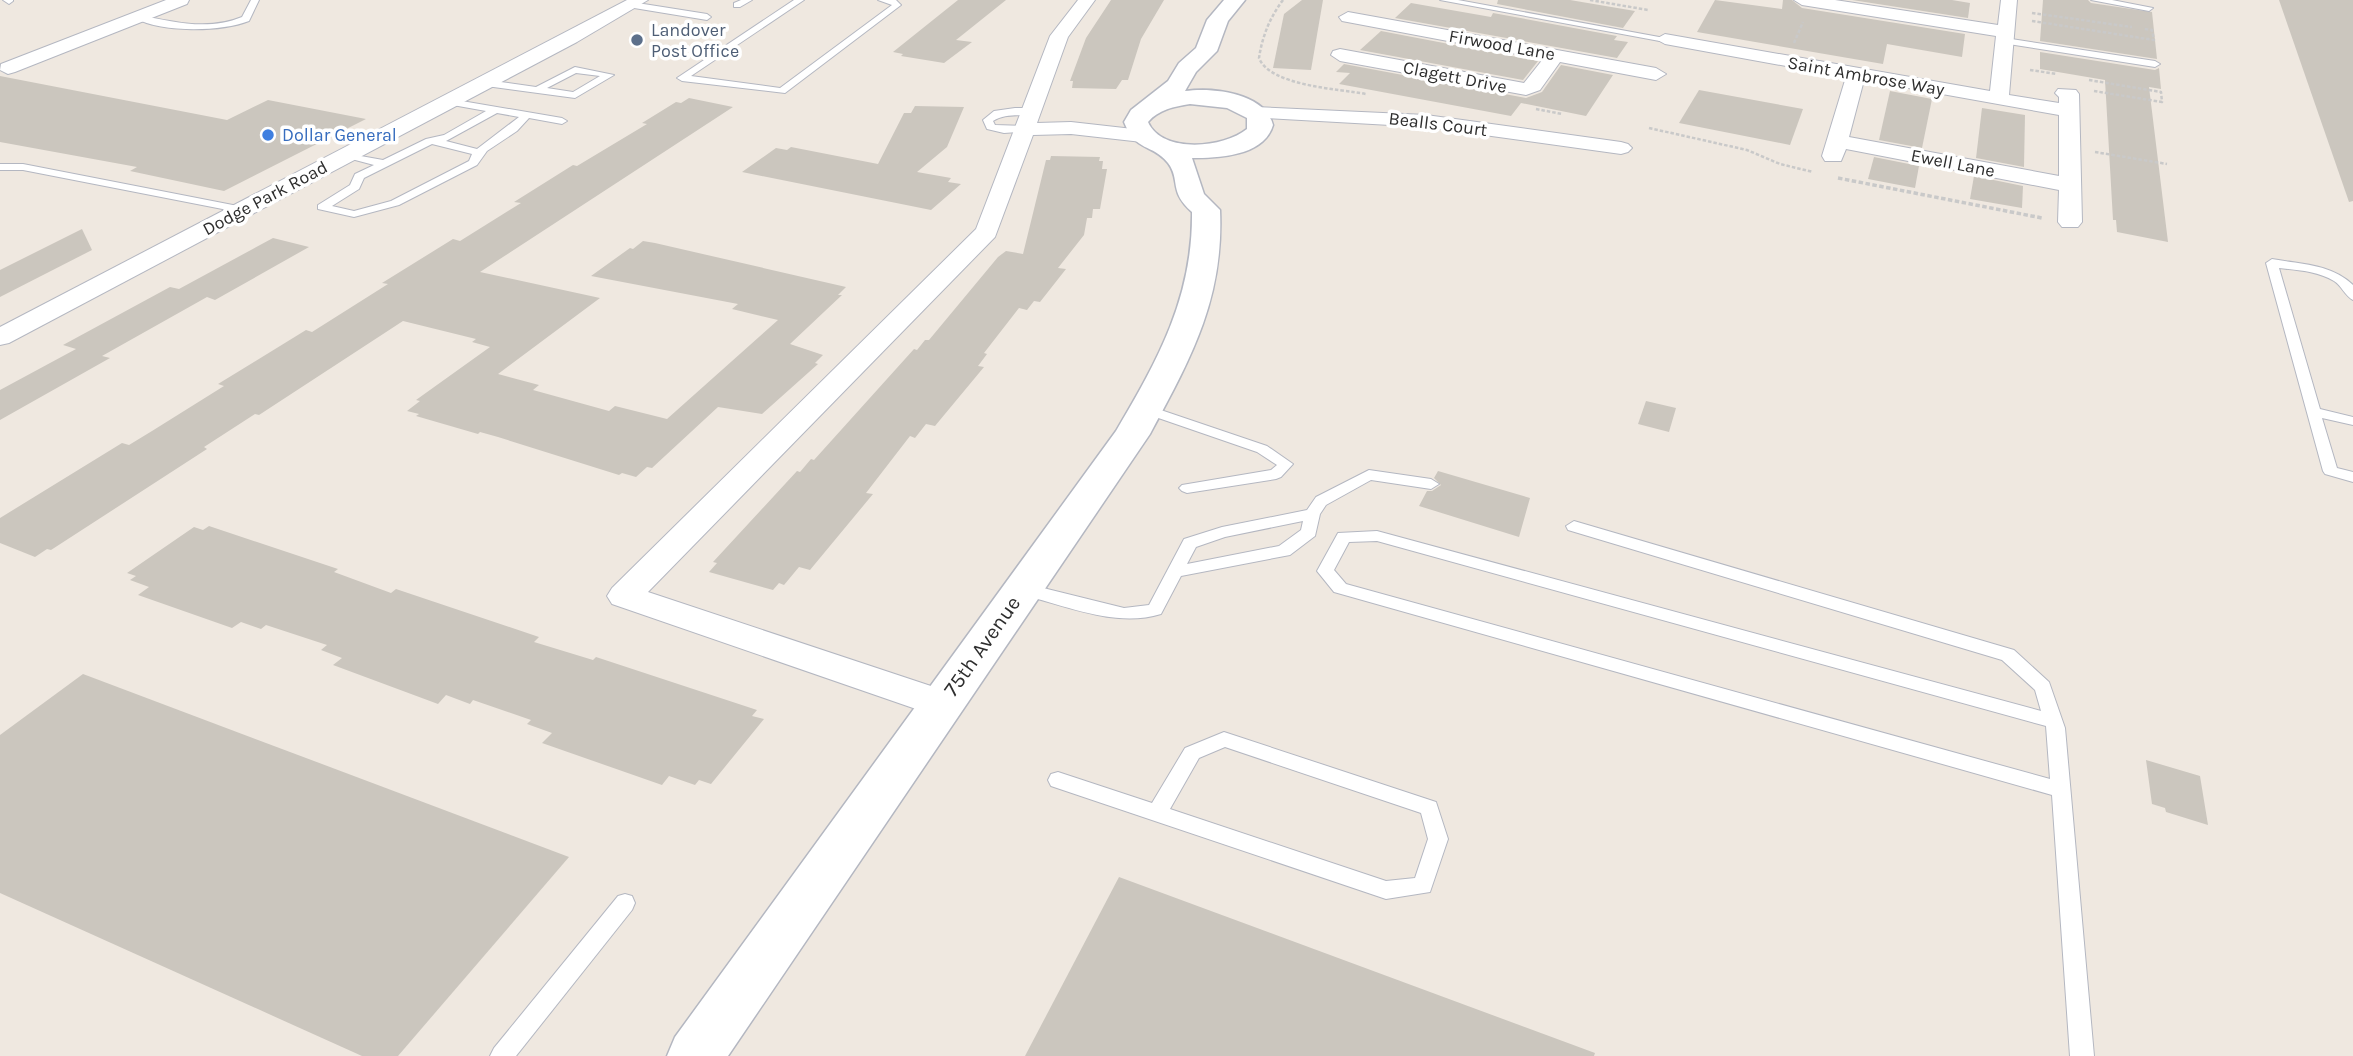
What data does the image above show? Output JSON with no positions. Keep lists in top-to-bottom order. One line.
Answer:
{"streets":{"street":["Firwood Lane","Saint Ambrose Way","Clagett Drive","Bealls Court","Ewell Lane","Dodge Park Road","75th Avenue"]},"crossings":[["Firwood Lane","Clagett Drive"],["Saint Ambrose Way","Ewell Lane"]],"places":["Landover Post Office","Dollar General"]}
